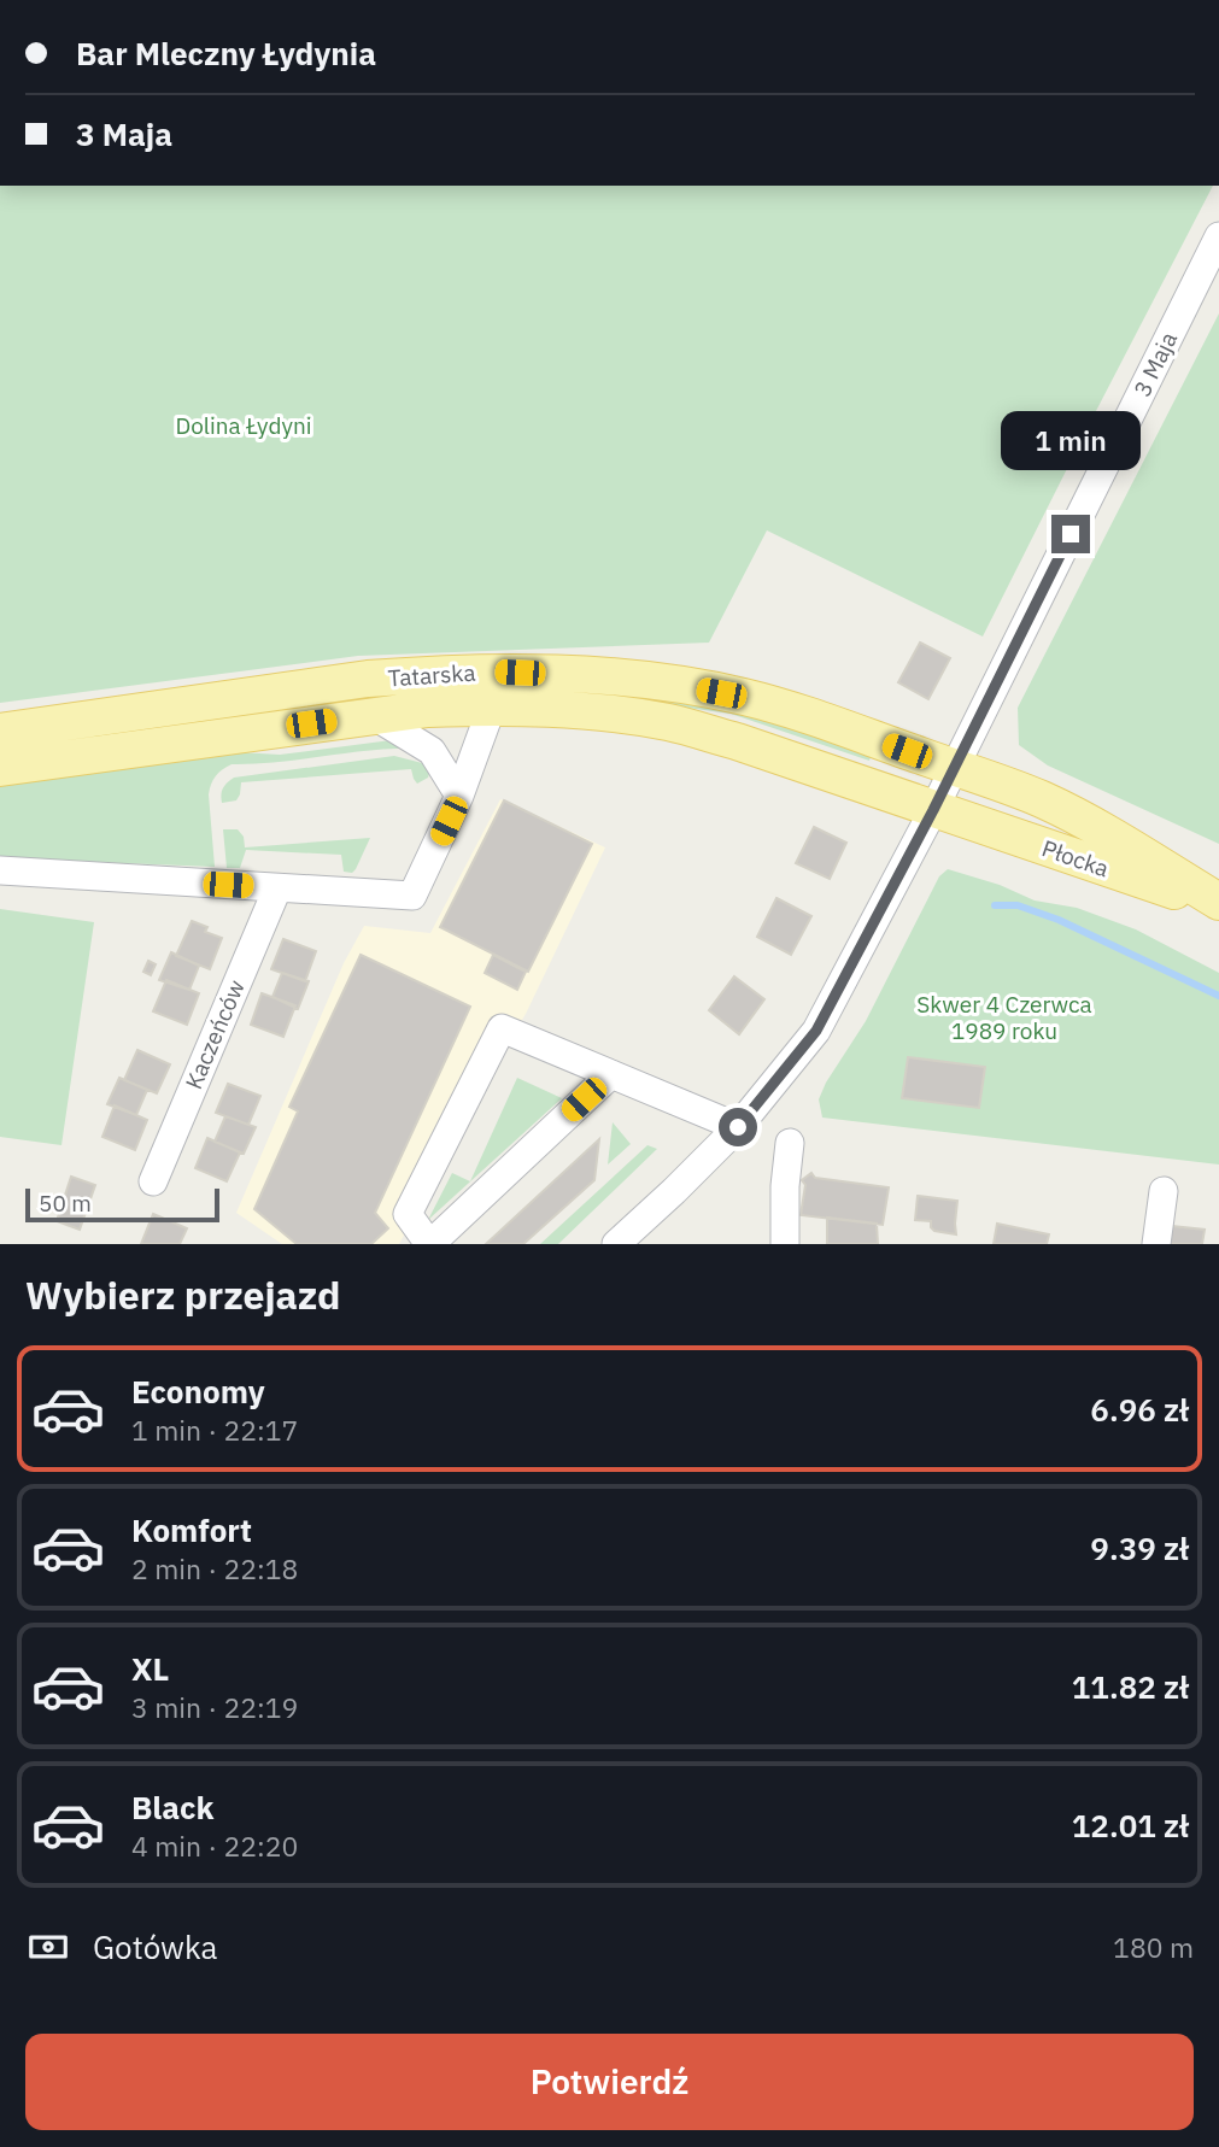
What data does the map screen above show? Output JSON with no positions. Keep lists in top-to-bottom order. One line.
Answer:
{"streets":{"main road":["Tatarska","Płocka"],"street":["3 Maja","Kaczeńców"]},"crossings":[["3 Maja","Tatarska"],["3 Maja","Płocka"],["Tatarska","Płocka"]],"parks":["Dolina Łydyni","Skwer 4 Czerwca 1989 roku"],"scale_bar":"50 m","page":{"banner":["Bar Mleczny Łydynia","3 Maja"],"bubble":"1 min","scale":"50 m","heading":"Wybierz przejazd","list":[{"name":"Economy","note":"1 min · 22:17","value":"6.96 zł"},{"name":"Komfort","note":"2 min · 22:18","value":"9.39 zł"},{"name":"XL","note":"3 min · 22:19","value":"11.82 zł"},{"name":"Black","note":"4 min · 22:20","value":"12.01 zł"}],"pay":["Gotówka","180 m"],"buttons":"Potwierdź"}}
